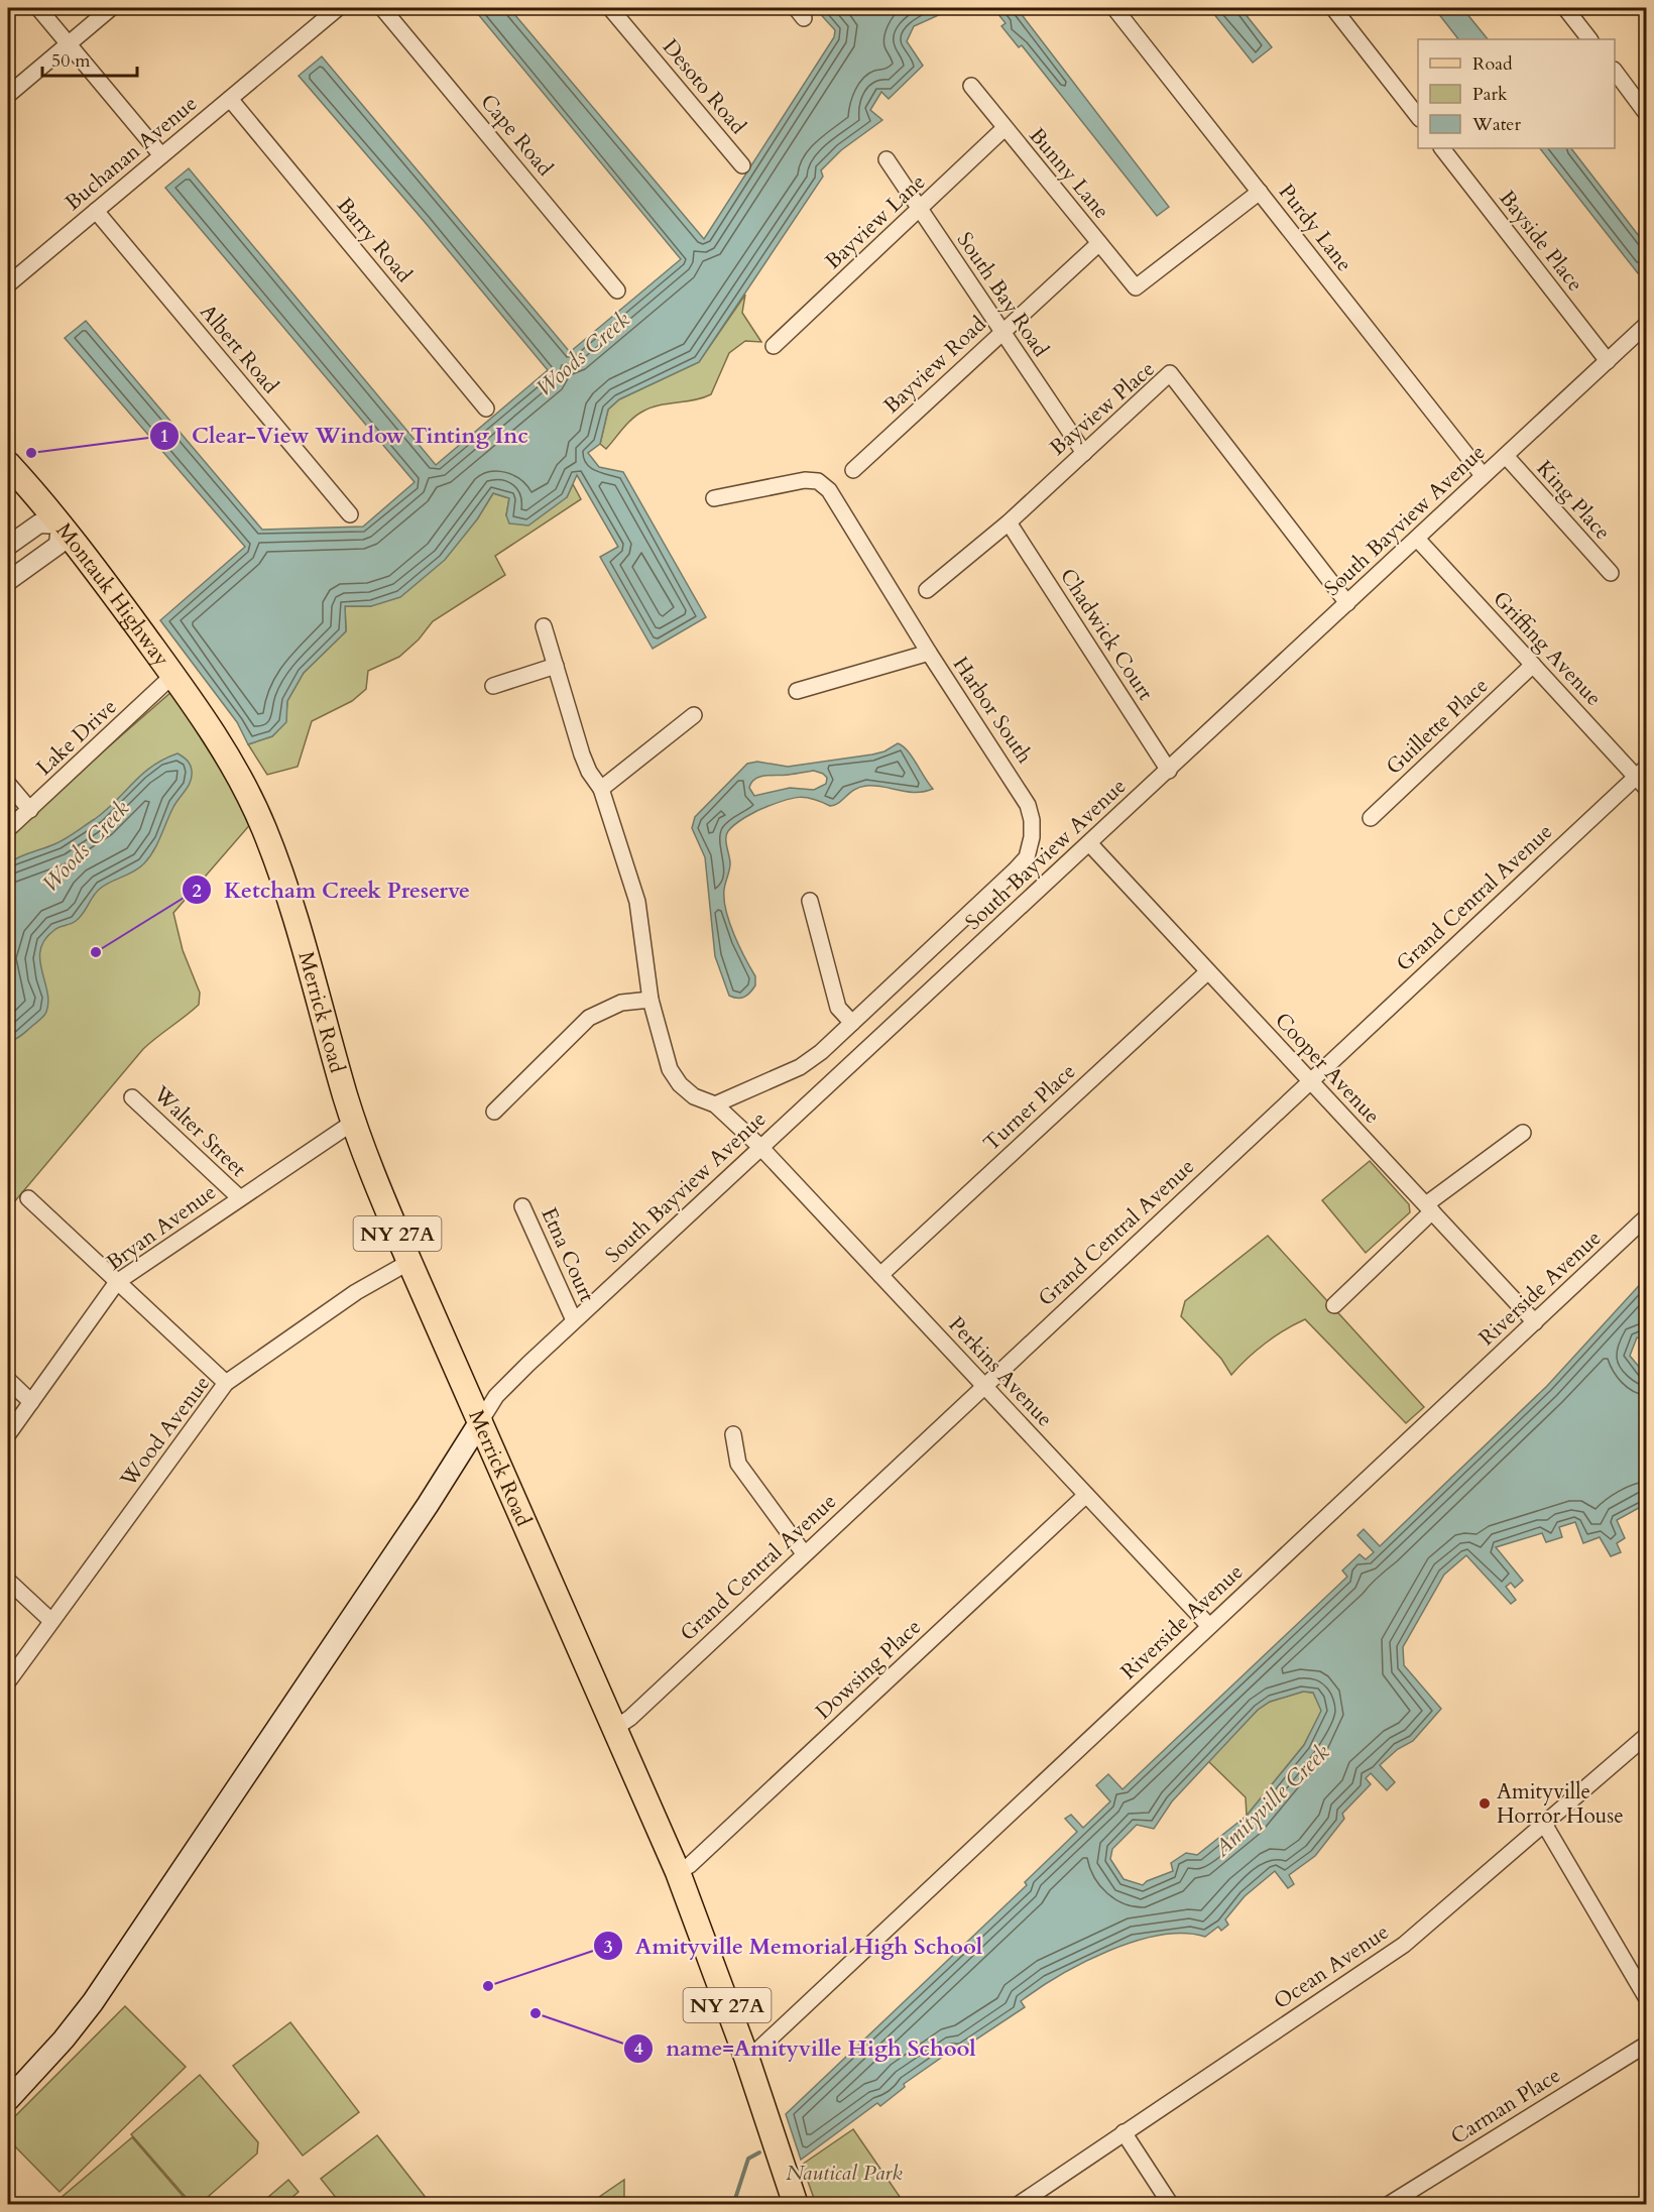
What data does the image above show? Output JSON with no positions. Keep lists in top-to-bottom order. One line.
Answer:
{"streets":{"main road":["Montauk Highway","Merrick Road","NY 27A"],"street":["Desoto Road","Cape Road","Buchanan Avenue","Bunny Lane","Bayview Lane","Purdy Lane","Barry Road","Bayside Place","South Bay Road","Albert Road","Bayview Road","Bayview Place","King Place","South Bayview Avenue","Chadwick Court","Griffing Avenue","Harbor South","Guillette Place","Lake Drive","Grand Central Avenue","Cooper Avenue","Turner Place","Walter Street","Bryan Avenue","Etna Court","Riverside Avenue","Perkins Avenue","Wood Avenue","Dowsing Place","Ocean Avenue","Carman Place"]},"crossings":[["Buchanan Avenue","Barry Road"],["Buchanan Avenue","Albert Road"],["Bunny Lane","Bayview Lane"],["Bunny Lane","Purdy Lane"],["Bunny Lane","Bayview Road"],["Bayview Lane","South Bay Road"],["Purdy Lane","South Bayview Avenue"],["Bayside Place","South Bayview Avenue"],["South Bay Road","Bayview Road"],["South Bay Road","Bayview Place"],["Bayview Place","South Bayview Avenue"],["Bayview Place","Chadwick Court"],["King Place","South Bayview Avenue"],["South Bayview Avenue","Chadwick Court"],["South Bayview Avenue","Griffing Avenue"],["South Bayview Avenue","Merrick Road"],["South Bayview Avenue","Cooper Avenue"],["South Bayview Avenue","Etna Court"],["South Bayview Avenue","Perkins Avenue"],["Montauk Highway","Lake Drive"],["Montauk Highway","Merrick Road"],["Griffing Avenue","Guillette Place"],["Griffing Avenue","Grand Central Avenue"],["Harbor South","Perkins Avenue"],["Grand Central Avenue","Merrick Road"],["Grand Central Avenue","Cooper Avenue"],["Grand Central Avenue","Perkins Avenue"],["Merrick Road","Bryan Avenue"],["Merrick Road","Riverside Avenue"],["Merrick Road","Wood Avenue"],["Merrick Road","Dowsing Place"],["Cooper Avenue","Turner Place"],["Cooper Avenue","Riverside Avenue"],["Turner Place","Perkins Avenue"],["Walter Street","Bryan Avenue"],["Riverside Avenue","Perkins Avenue"],["Perkins Avenue","Dowsing Place"]],"water":["Woods Creek","Amityville Creek"],"parks":["Nautical Park"],"places":["Clear-View Window Tinting Inc","Ketcham Creek Preserve","Amityville Horror House","Amityville Memorial High School","name=Amityville High School"],"legend":["Road","Park","Water"],"scale_bar":"50 m"}
